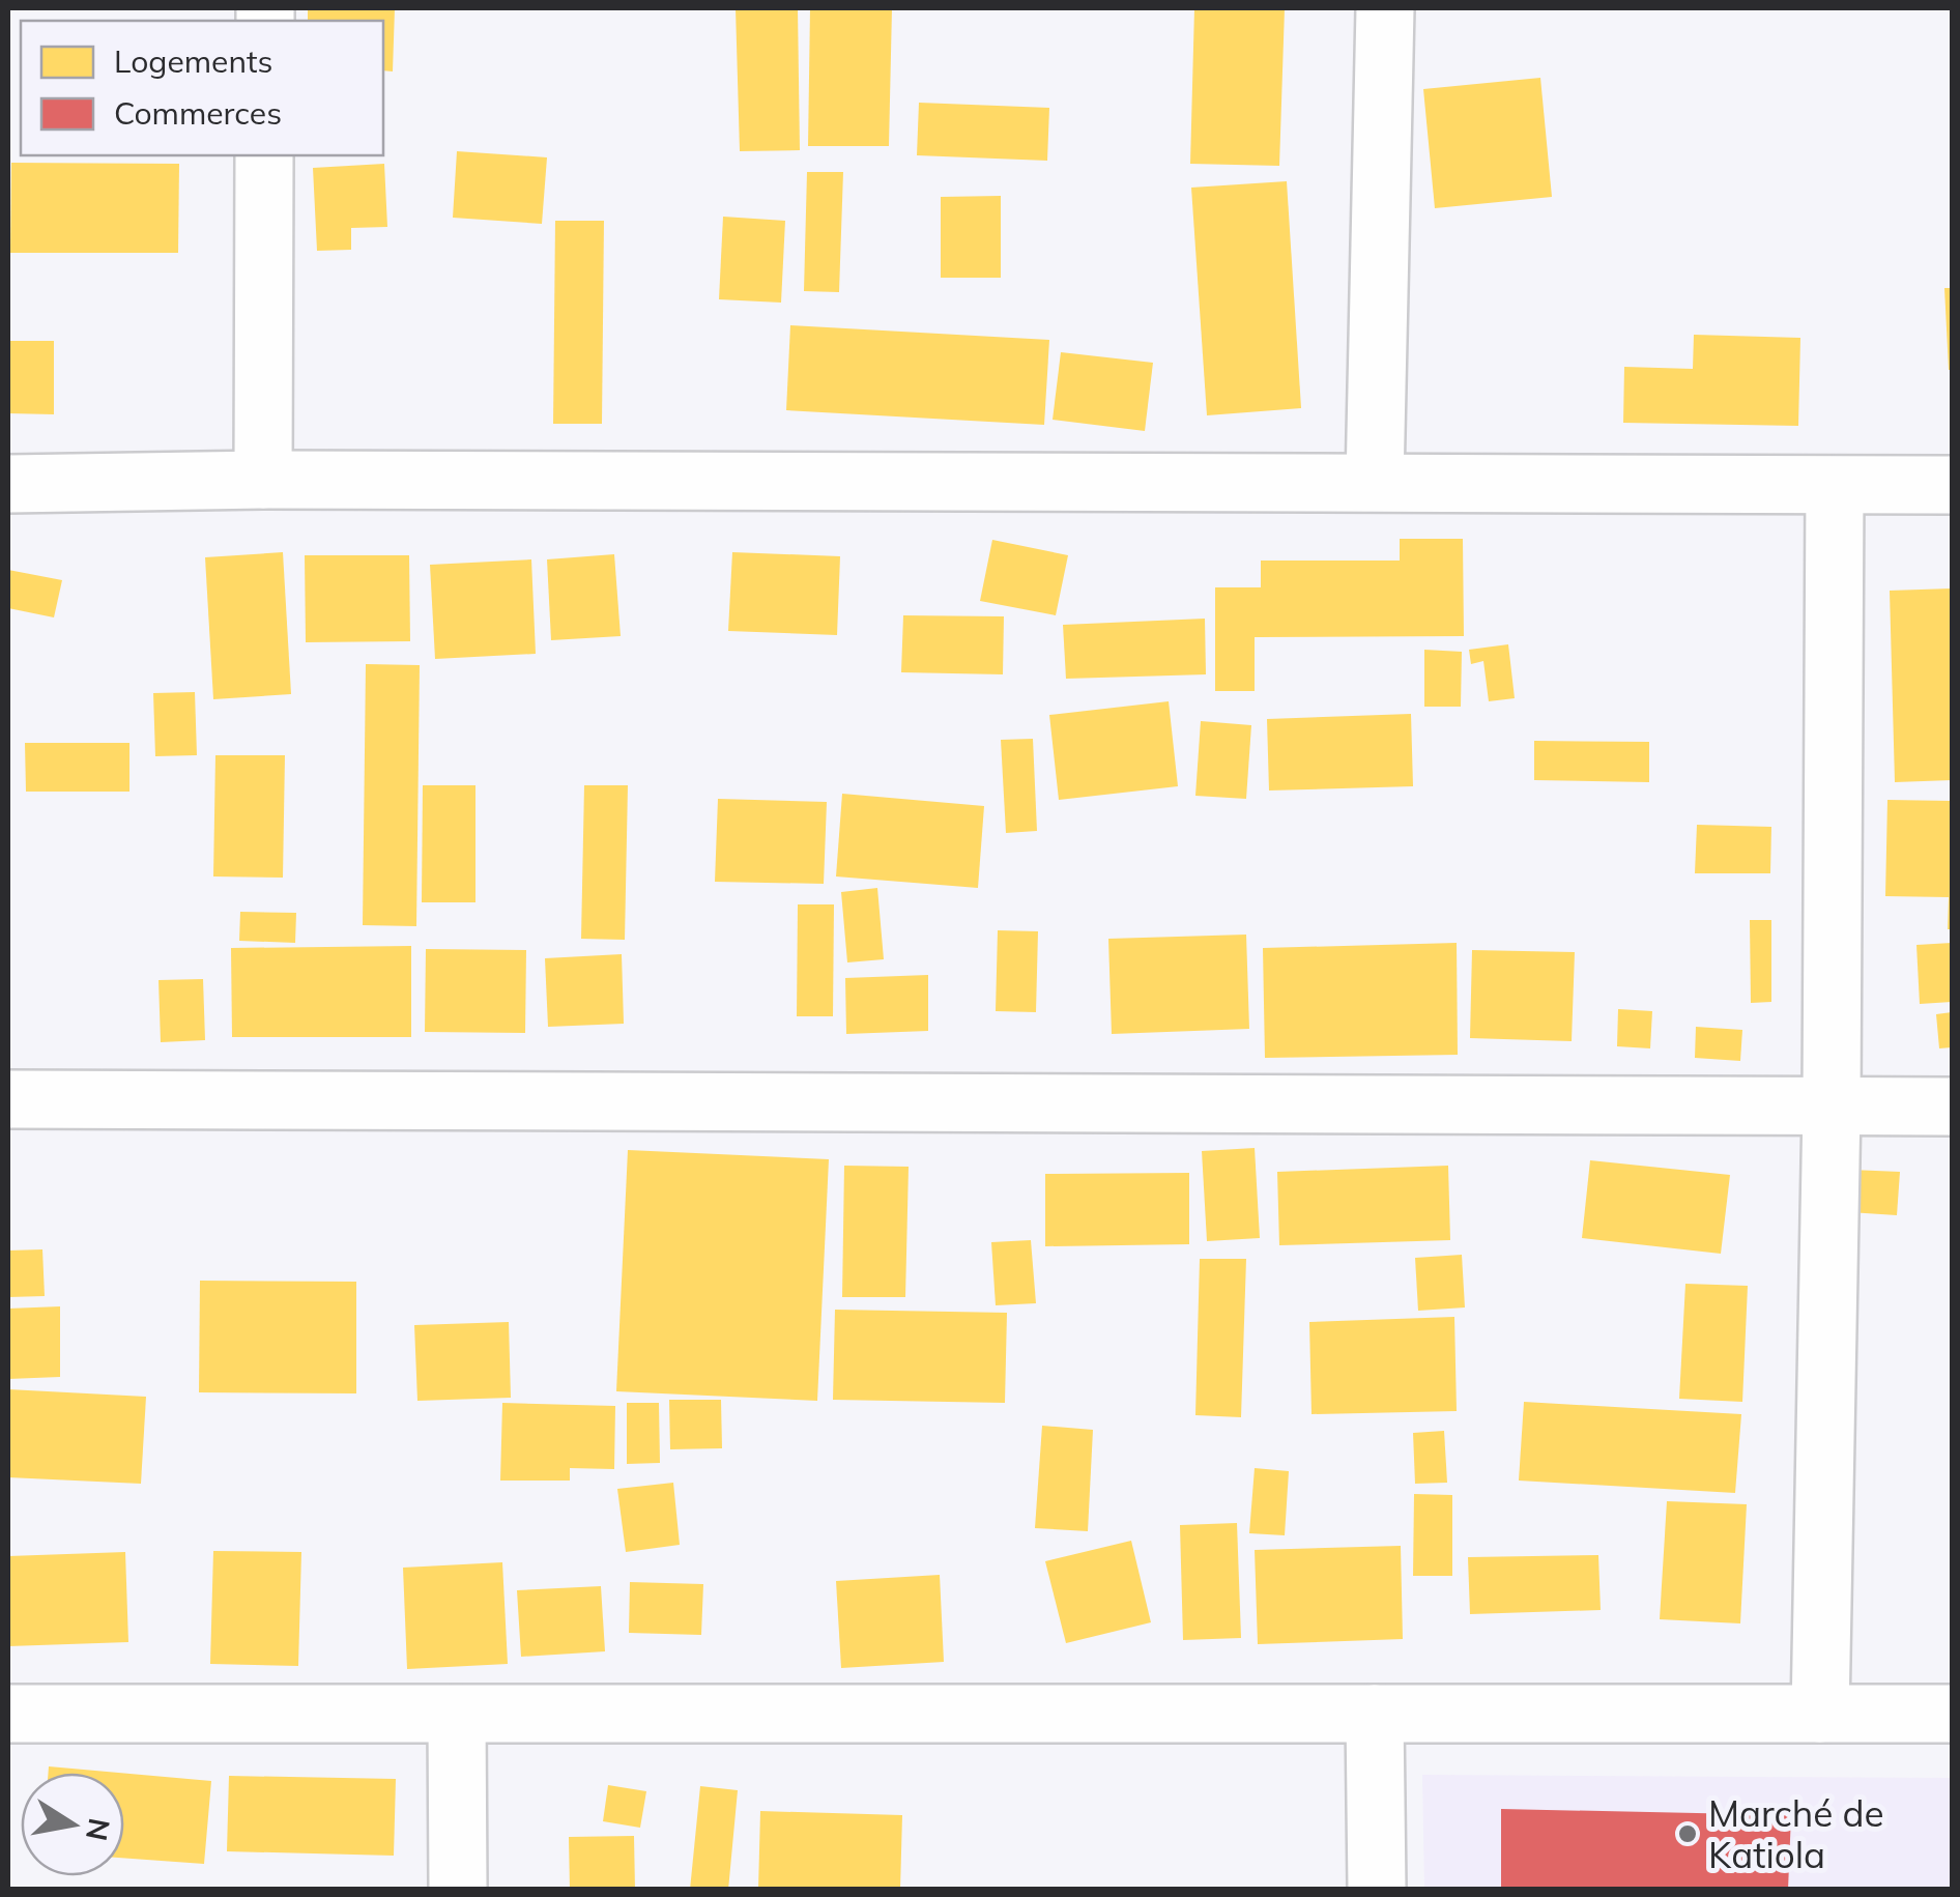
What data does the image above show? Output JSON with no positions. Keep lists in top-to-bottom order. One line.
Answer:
{"places":["Marché de Katiola"],"legend":["Logements","Commerces"],"north":"right"}
